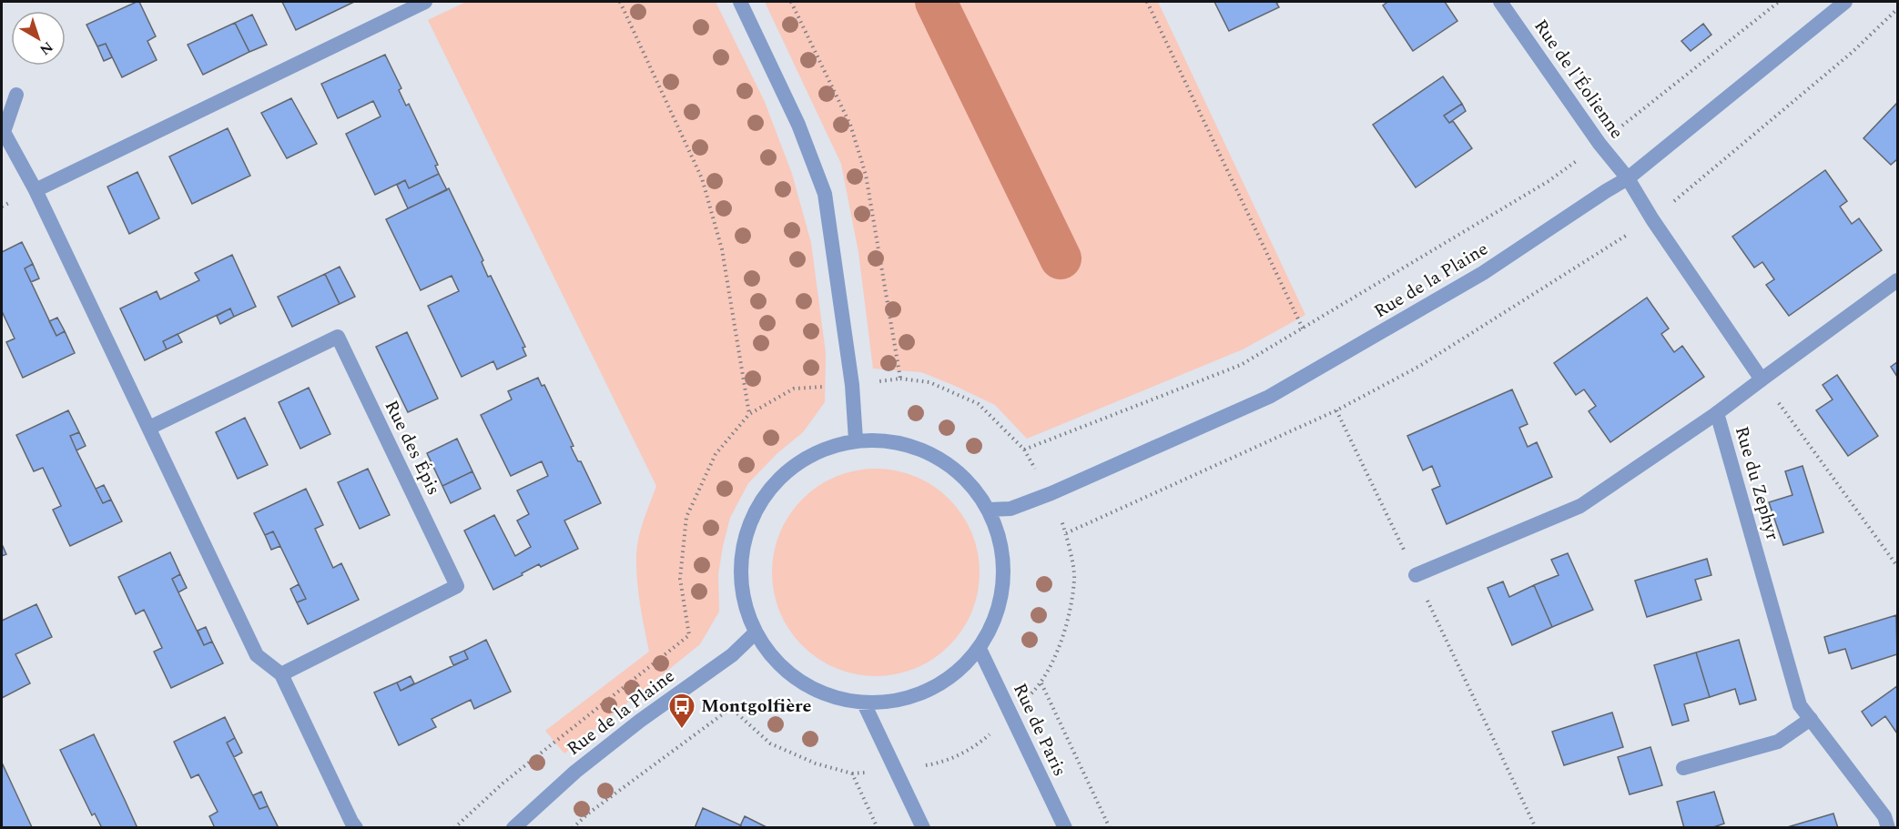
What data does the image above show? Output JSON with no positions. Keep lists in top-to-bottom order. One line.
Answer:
{"streets":{"street":["Rue de l'Éolienne","Rue de la Plaine","Rue des Épis","Rue du Zephyr","Rue de Paris"]},"crossings":[["Rue de l'Éolienne","Rue de la Plaine"]],"places":{"bus stop":["Montgolfière"]},"north":"bottom right"}
